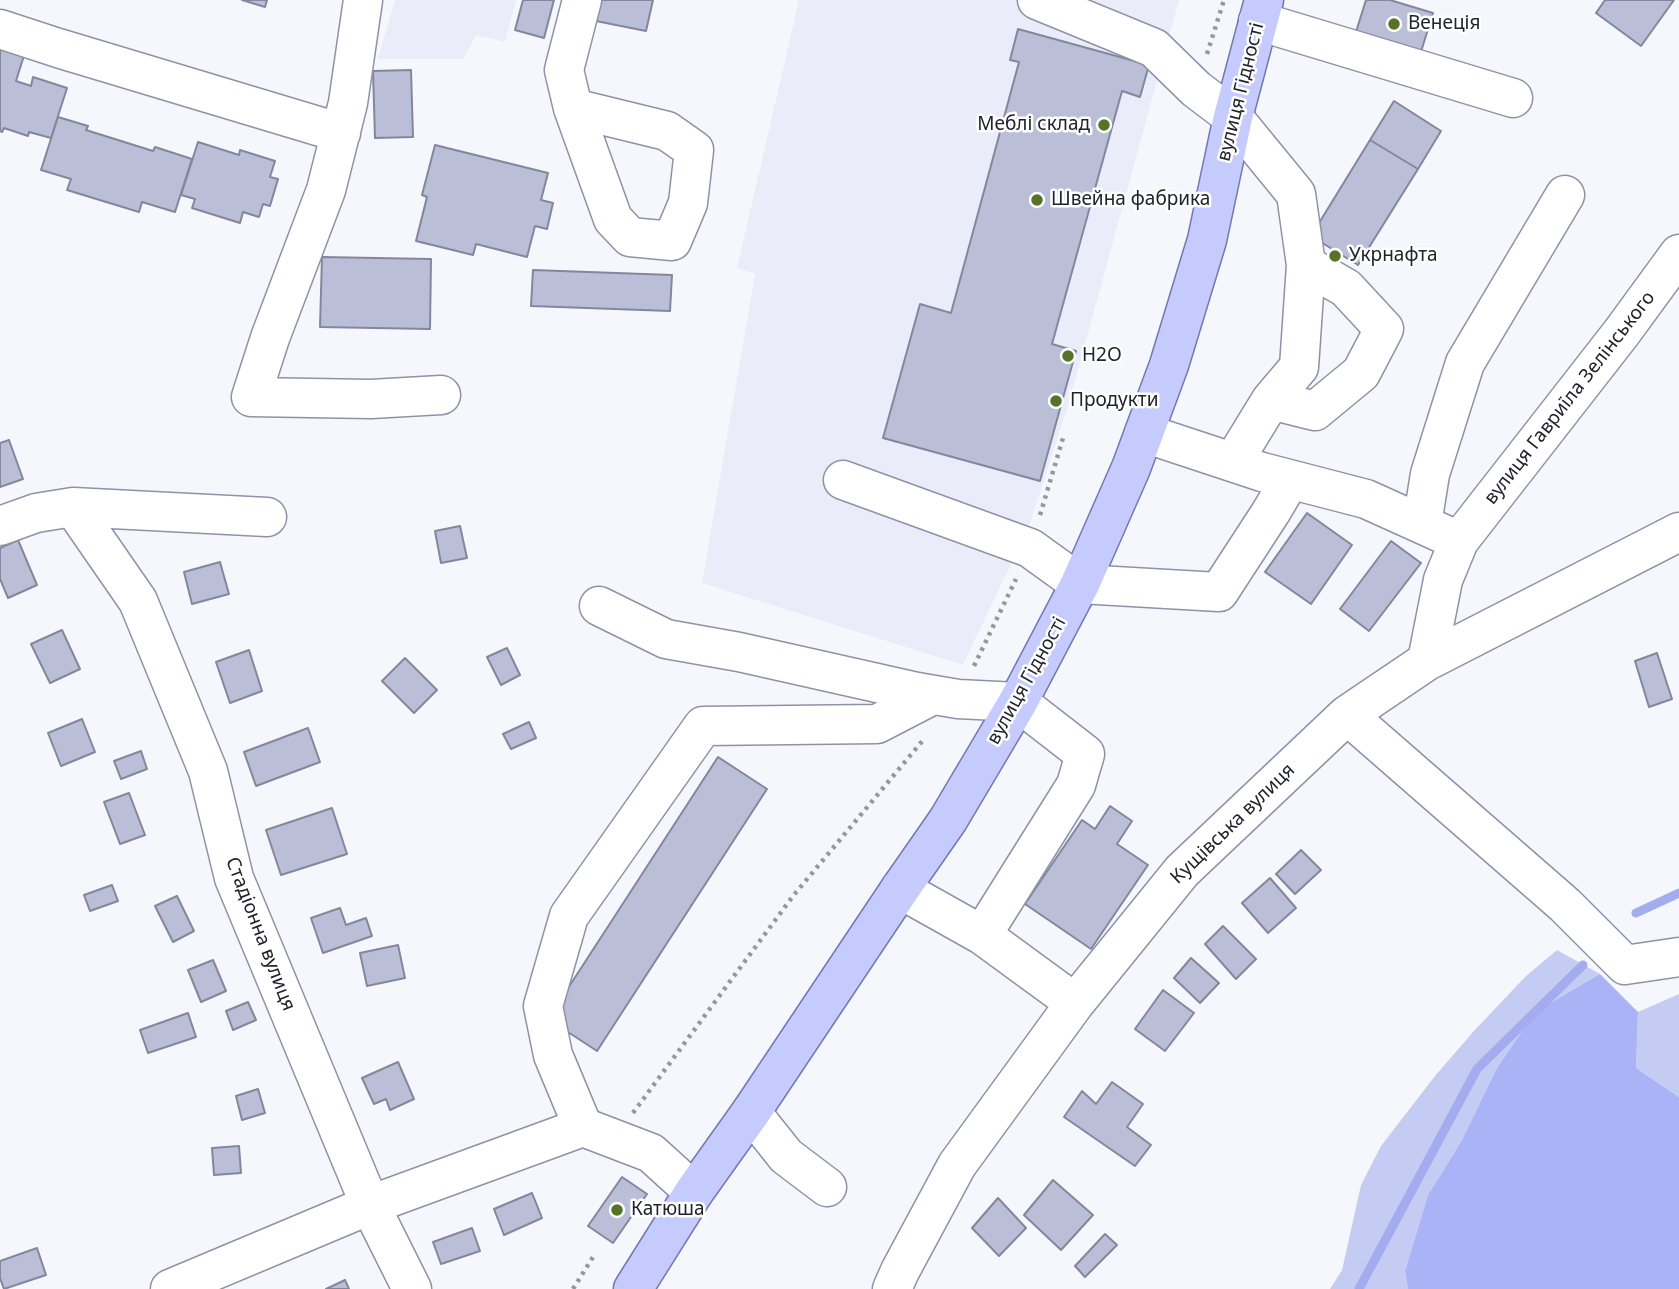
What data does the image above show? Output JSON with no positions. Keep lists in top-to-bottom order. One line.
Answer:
{"streets":{"main road":["вулиця Гідності"],"street":["вулиця Гавриїла Зелінського","Кущівська вулиця","Стадіонна вулиця"]},"crossings":[["вулиця Гавриїла Зелінського","Кущівська вулиця"]],"places":["Венеція","Меблі склад","Швейна фабрика","Укрнафта","H2O","Продукти","Катюша"]}
